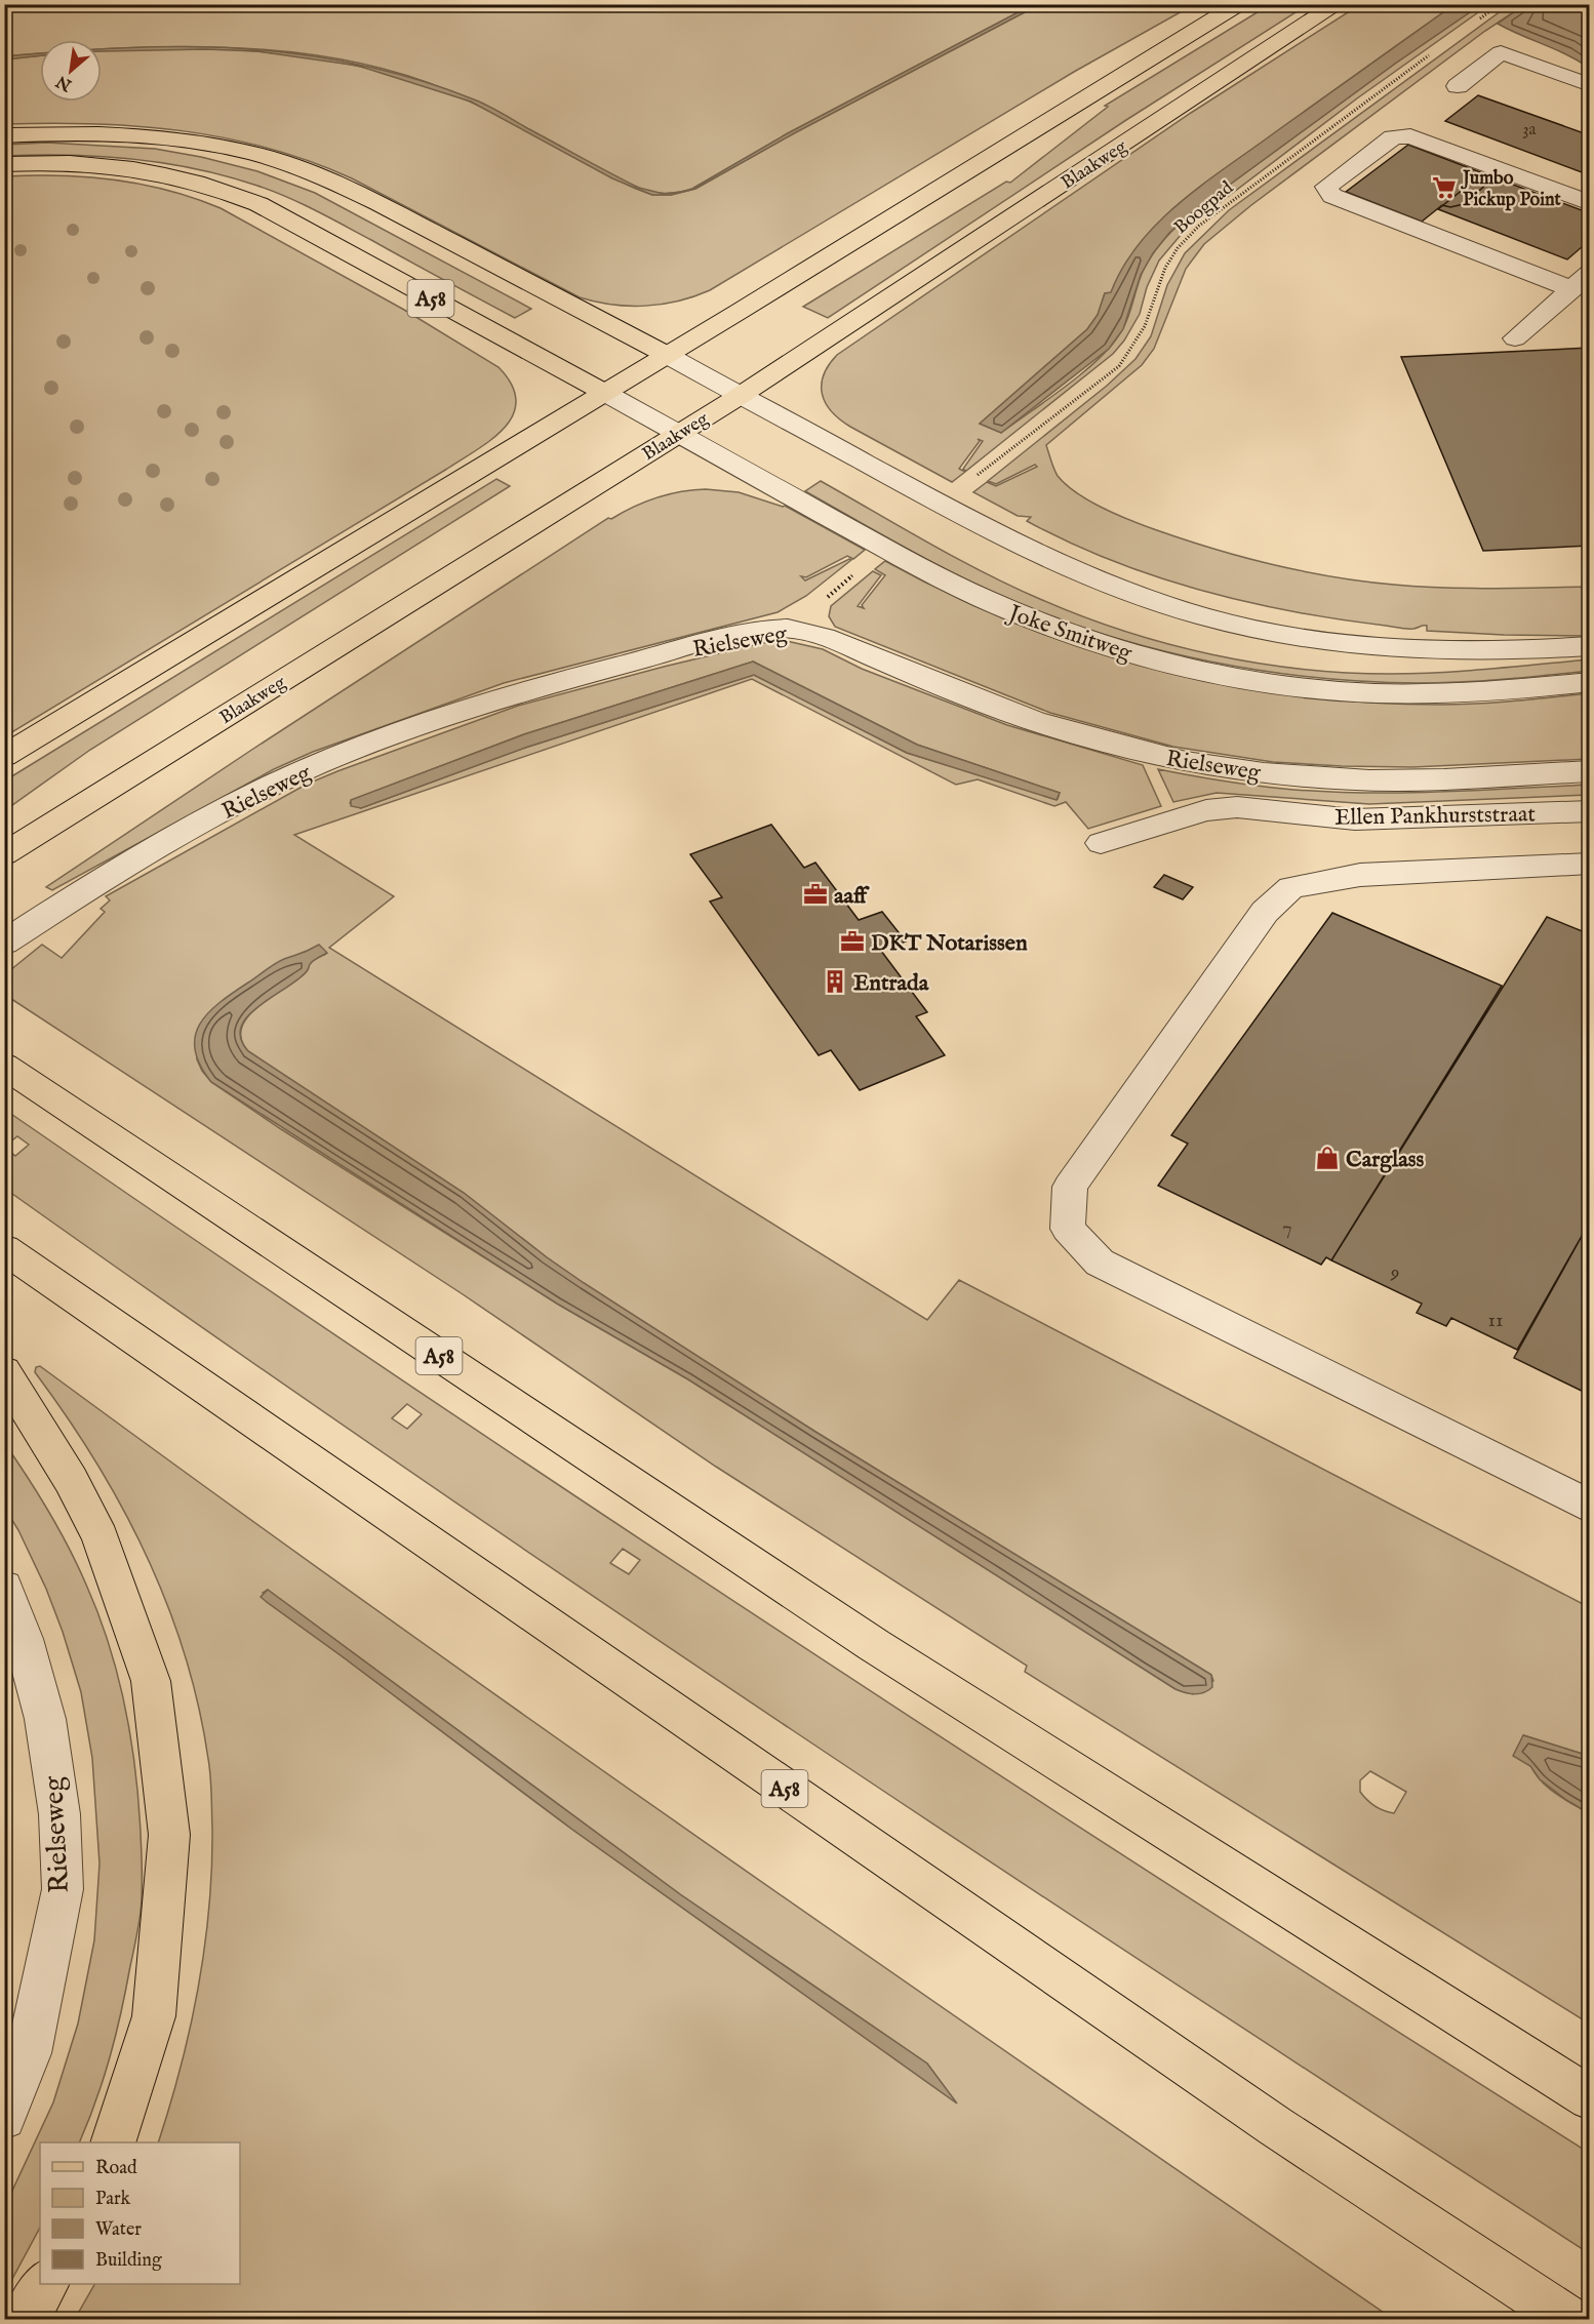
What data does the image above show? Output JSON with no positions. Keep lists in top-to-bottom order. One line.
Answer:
{"streets":{"main road":["Blaakweg","A58"],"street":["Joke Smitweg","Rielseweg","Ellen Pankhurststraat"],"path":["Boogpad"]},"crossings":[["Blaakweg","Joke Smitweg"],["A58","Joke Smitweg"]],"places":{"supermarket":["Jumbo Pickup Point"],"office":["aaff","DKT Notarissen"],"building":["Entrada"],"shop":["Carglass"]},"house_numbers":["3a","7","9","11"],"legend":["Road","Park","Water","Building"],"north":"bottom left"}
